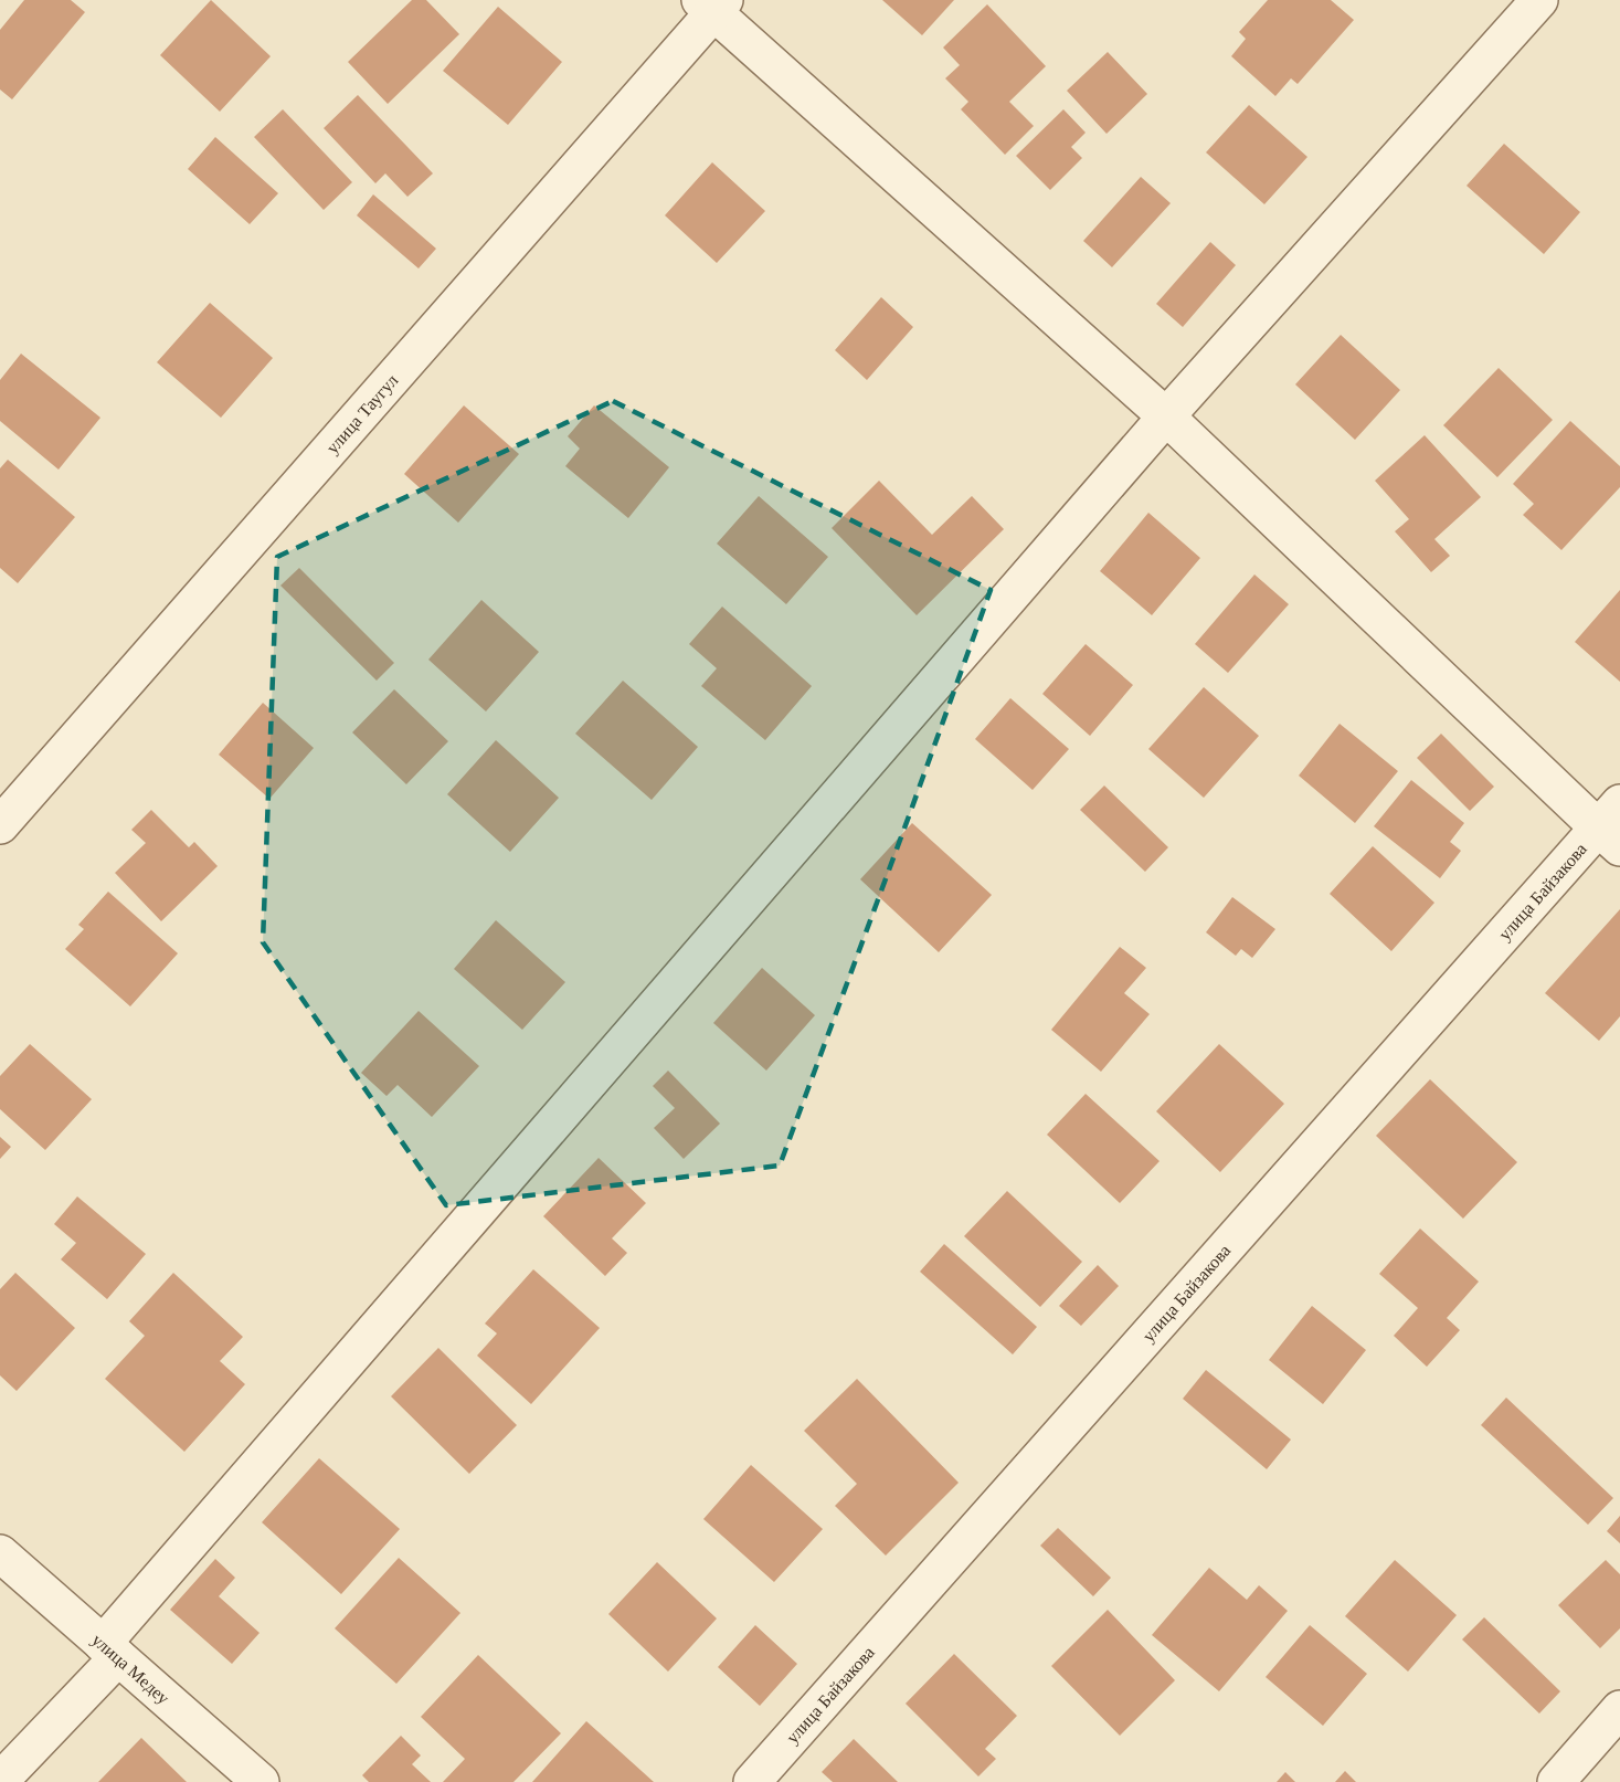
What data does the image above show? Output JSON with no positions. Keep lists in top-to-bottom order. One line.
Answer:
{"streets":{"street":["улица Таугул","улица Байзакова","улица Медеу"]}}
